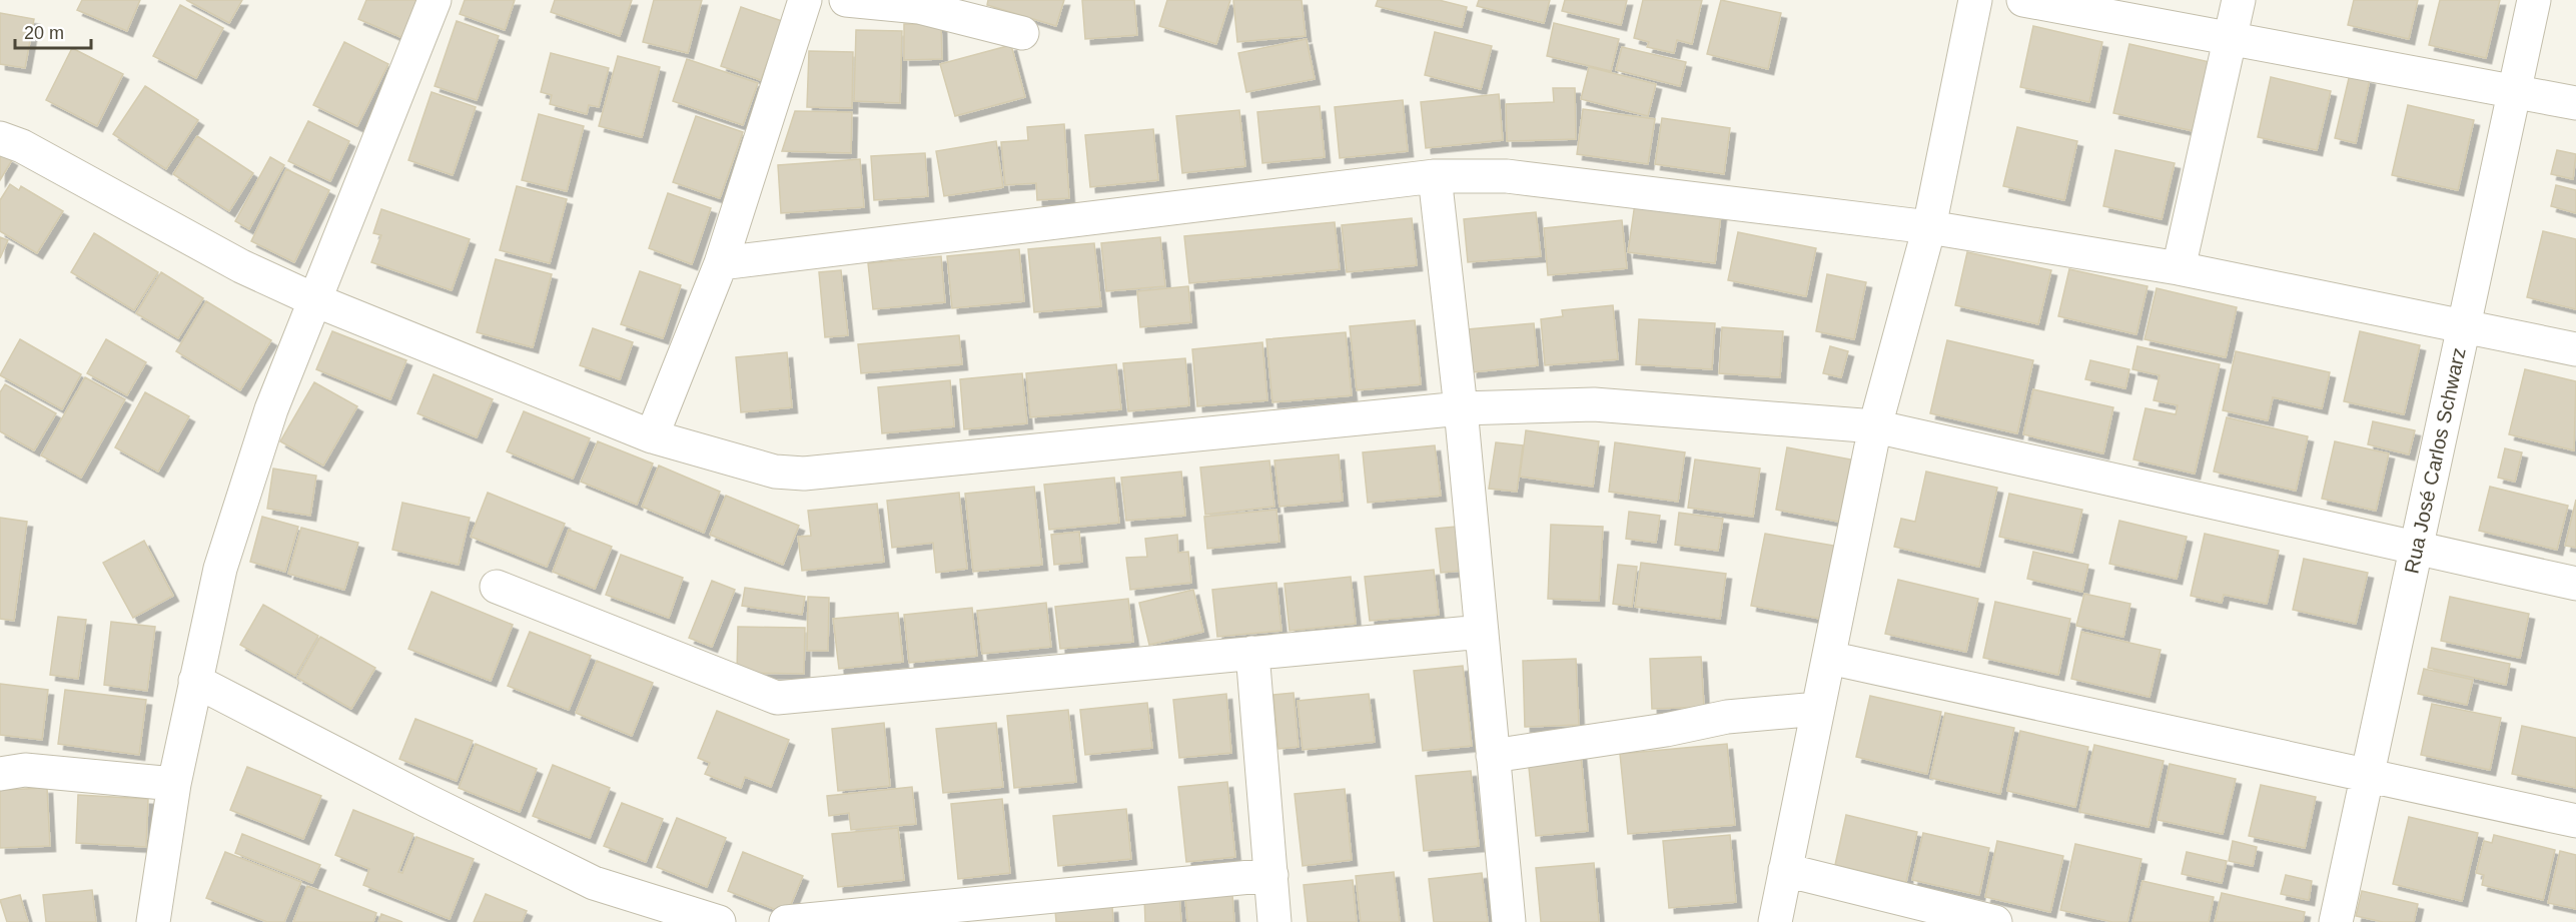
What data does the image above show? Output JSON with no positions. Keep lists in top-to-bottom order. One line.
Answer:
{"streets":{"street":["Rua José Carlos Schwarz"]},"scale_bar":"20 m"}
